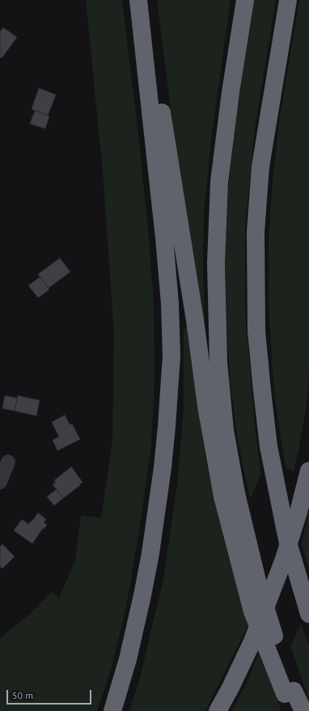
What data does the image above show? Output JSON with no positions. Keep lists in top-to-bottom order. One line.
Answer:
{"scale_bar":"50 m"}
